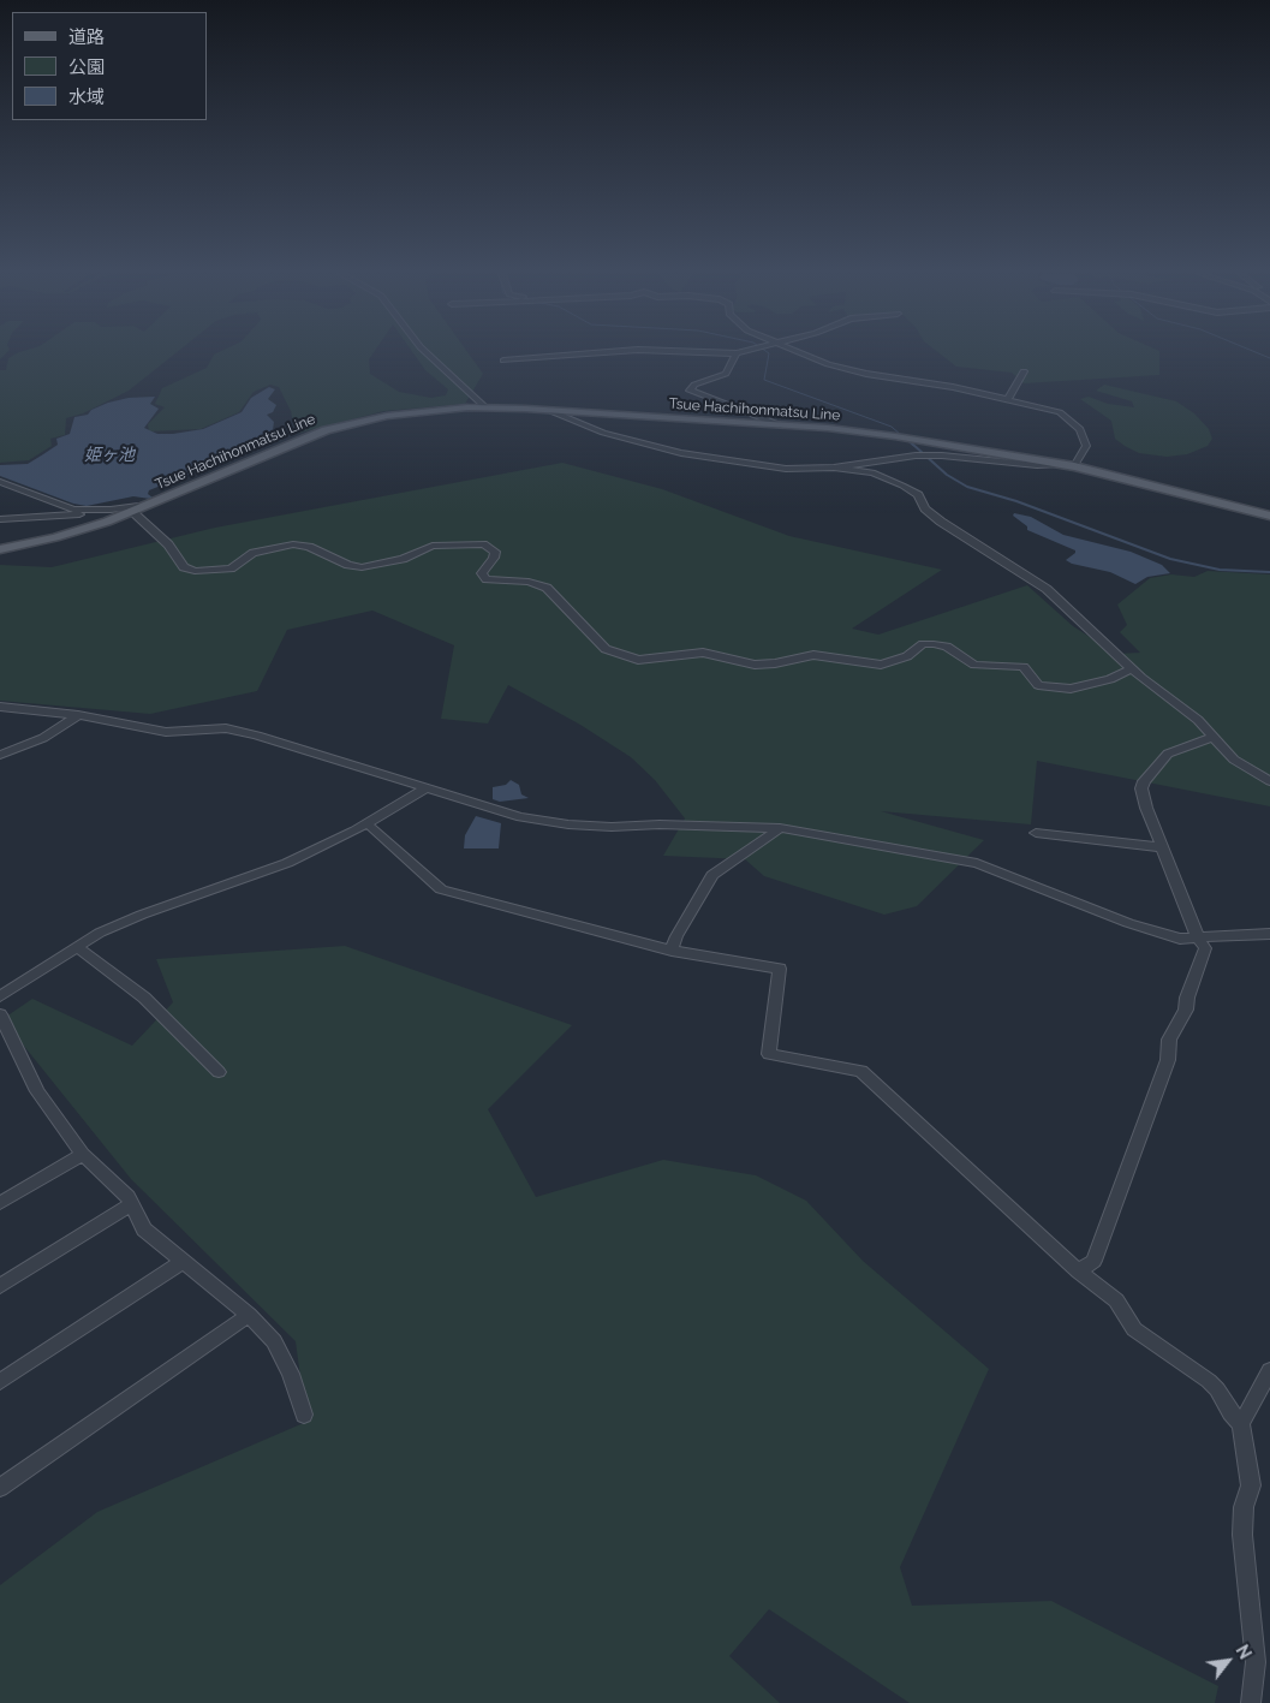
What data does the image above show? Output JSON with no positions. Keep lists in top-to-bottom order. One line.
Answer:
{"streets":{"main road":["Tsue Hachihonmatsu Line"]},"water":["姫ヶ池"],"legend":["道路","公園","水域"],"north":"top right"}
